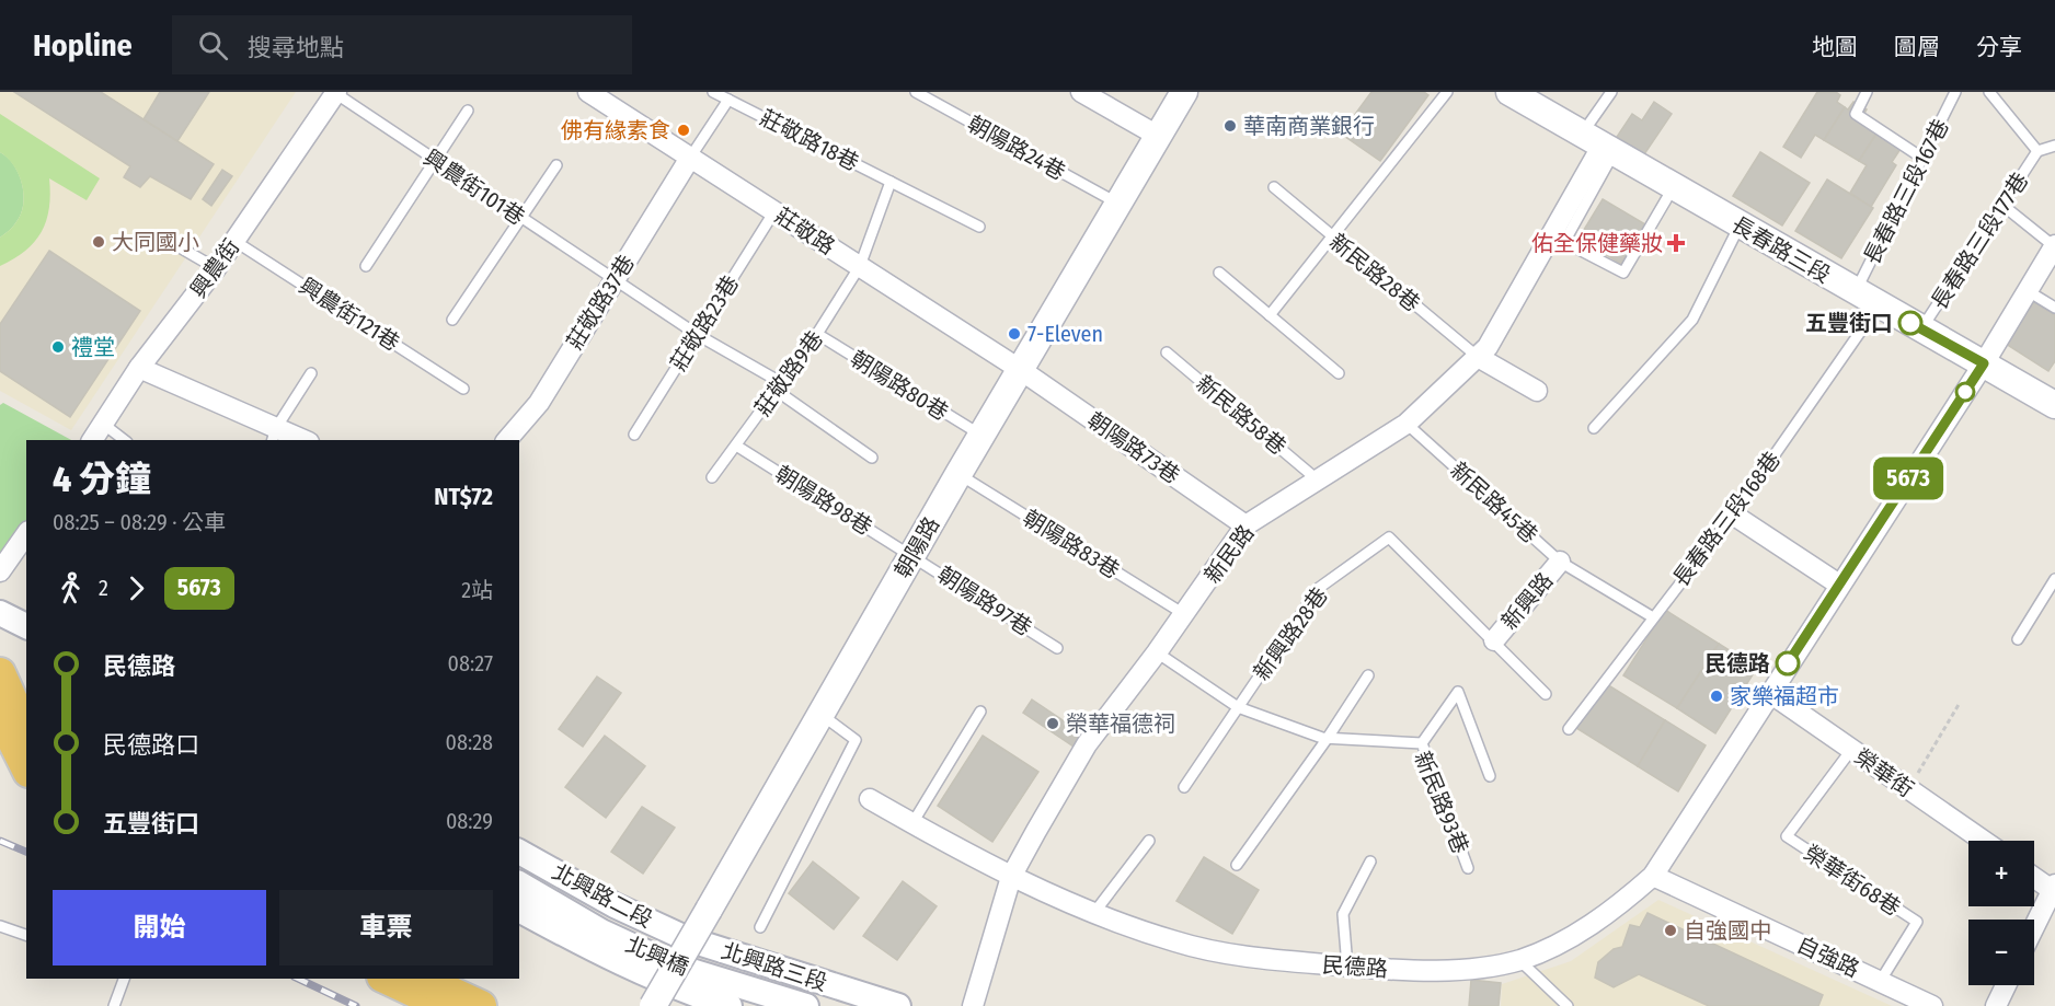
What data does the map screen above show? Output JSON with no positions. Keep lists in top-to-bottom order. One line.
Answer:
{"streets":{"main road":["長春路三段","朝陽路"],"street":["莊敬路","興農街","莊敬路37巷","朝陽路73巷","新民路","新興路","榮華街","北興路二段","北興橋","自強路","北興路三段","民德路"],"lane":["莊敬路18巷","朝陽路24巷","興農街101巷","長春路三段167巷","長春路三段177巷","新民路28巷","興農街121巷","莊敬路23巷","莊敬路9巷","朝陽路80巷","新民路58巷","朝陽路98巷","新民路45巷","長春路三段168巷","朝陽路83巷","朝陽路97巷","新興路28巷","新民路93巷","榮華街68巷"]},"crossings":[["朝陽路24巷","朝陽路"],["興農街101巷","興農街"],["興農街101巷","莊敬路37巷"],["興農街101巷","莊敬路23巷"],["興農街101巷","莊敬路9巷"],["長春路三段167巷","長春路三段"],["莊敬路","莊敬路37巷"],["莊敬路","莊敬路23巷"],["莊敬路","莊敬路9巷"],["莊敬路","朝陽路73巷"],["莊敬路","朝陽路"],["長春路三段177巷","長春路三段"],["長春路三段","長春路三段168巷"],["長春路三段","新民路"],["長春路三段","民德路"],["興農街","興農街121巷"],["新民路28巷","新民路"],["莊敬路9巷","朝陽路80巷"],["莊敬路9巷","朝陽路98巷"],["朝陽路80巷","朝陽路"],["新民路58巷","新民路"],["朝陽路73巷","朝陽路"],["朝陽路73巷","新民路"],["朝陽路98巷","朝陽路"],["朝陽路98巷","朝陽路97巷"],["新民路45巷","長春路三段168巷"],["新民路45巷","新民路"],["新民路45巷","新興路"],["朝陽路83巷","朝陽路"],["朝陽路83巷","新民路"],["朝陽路","朝陽路97巷"],["朝陽路","北興橋"],["新民路","新民路93巷"],["新民路","民德路"],["新興路","新興路28巷"],["新興路28巷","新民路93巷"],["榮華街","榮華街68巷"],["榮華街","民德路"],["榮華街68巷","自強路"],["北興路二段","北興路三段"],["自強路","民德路"]],"places":{"other":["華南商業銀行","佛有緣素食","大同國小","五豐街口","7-Eleven","禮堂","民德路","家樂福超市","榮華福德祠","自強國中"],"health":["佑全保健藥妝"]},"lines":["bus line 5673"],"page":{"header":"Hopline","search":"搜尋地點","nav":["地圖","圖層","分享"],"on_map":"5673","heading":["4 分鐘","08:25 – 08:29 · 公車","NT$72"],"legs":["2","5673","2站"],"list":[{"name":"民德路","value":"08:27"},{"name":"民德路口","value":"08:28"},{"name":"五豐街口","value":"08:29"}],"map_buttons":["+","−"],"buttons":["開始","車票"]}}
